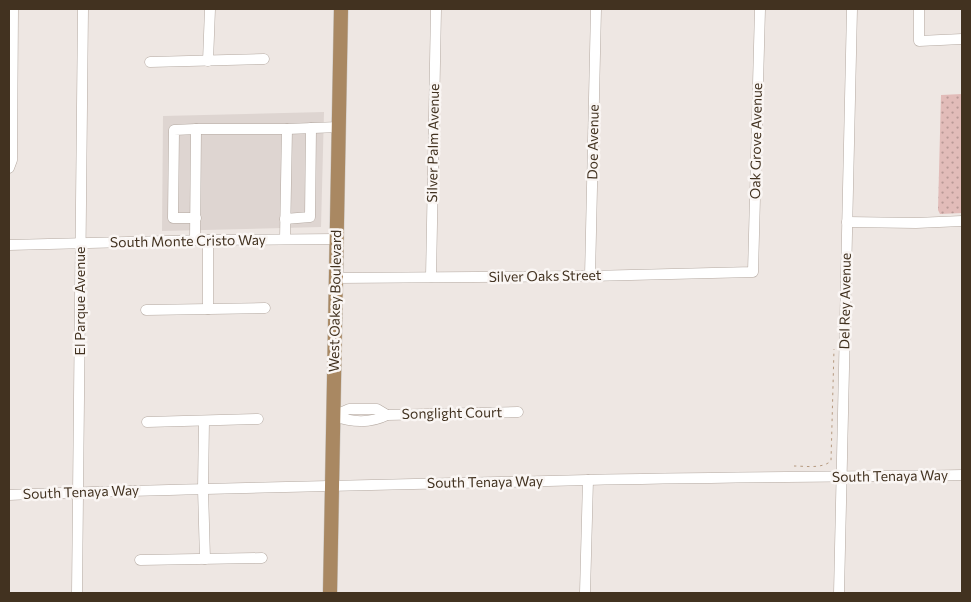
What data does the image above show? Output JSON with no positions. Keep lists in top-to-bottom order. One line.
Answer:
{"streets":{"main road":["West Oakey Boulevard"],"street":["Oak Grove Avenue","Doe Avenue","Silver Palm Avenue","South Monte Cristo Way","Silver Oaks Street","El Parque Avenue","Del Rey Avenue","Songlight Court","South Tenaya Way"]},"crossings":[["Oak Grove Avenue","Silver Oaks Street"],["Doe Avenue","Silver Oaks Street"],["Silver Palm Avenue","Silver Oaks Street"],["South Monte Cristo Way","El Parque Avenue"],["South Monte Cristo Way","West Oakey Boulevard"],["Silver Oaks Street","West Oakey Boulevard"],["El Parque Avenue","South Tenaya Way"],["West Oakey Boulevard","Songlight Court"],["West Oakey Boulevard","South Tenaya Way"],["Del Rey Avenue","South Tenaya Way"]]}
